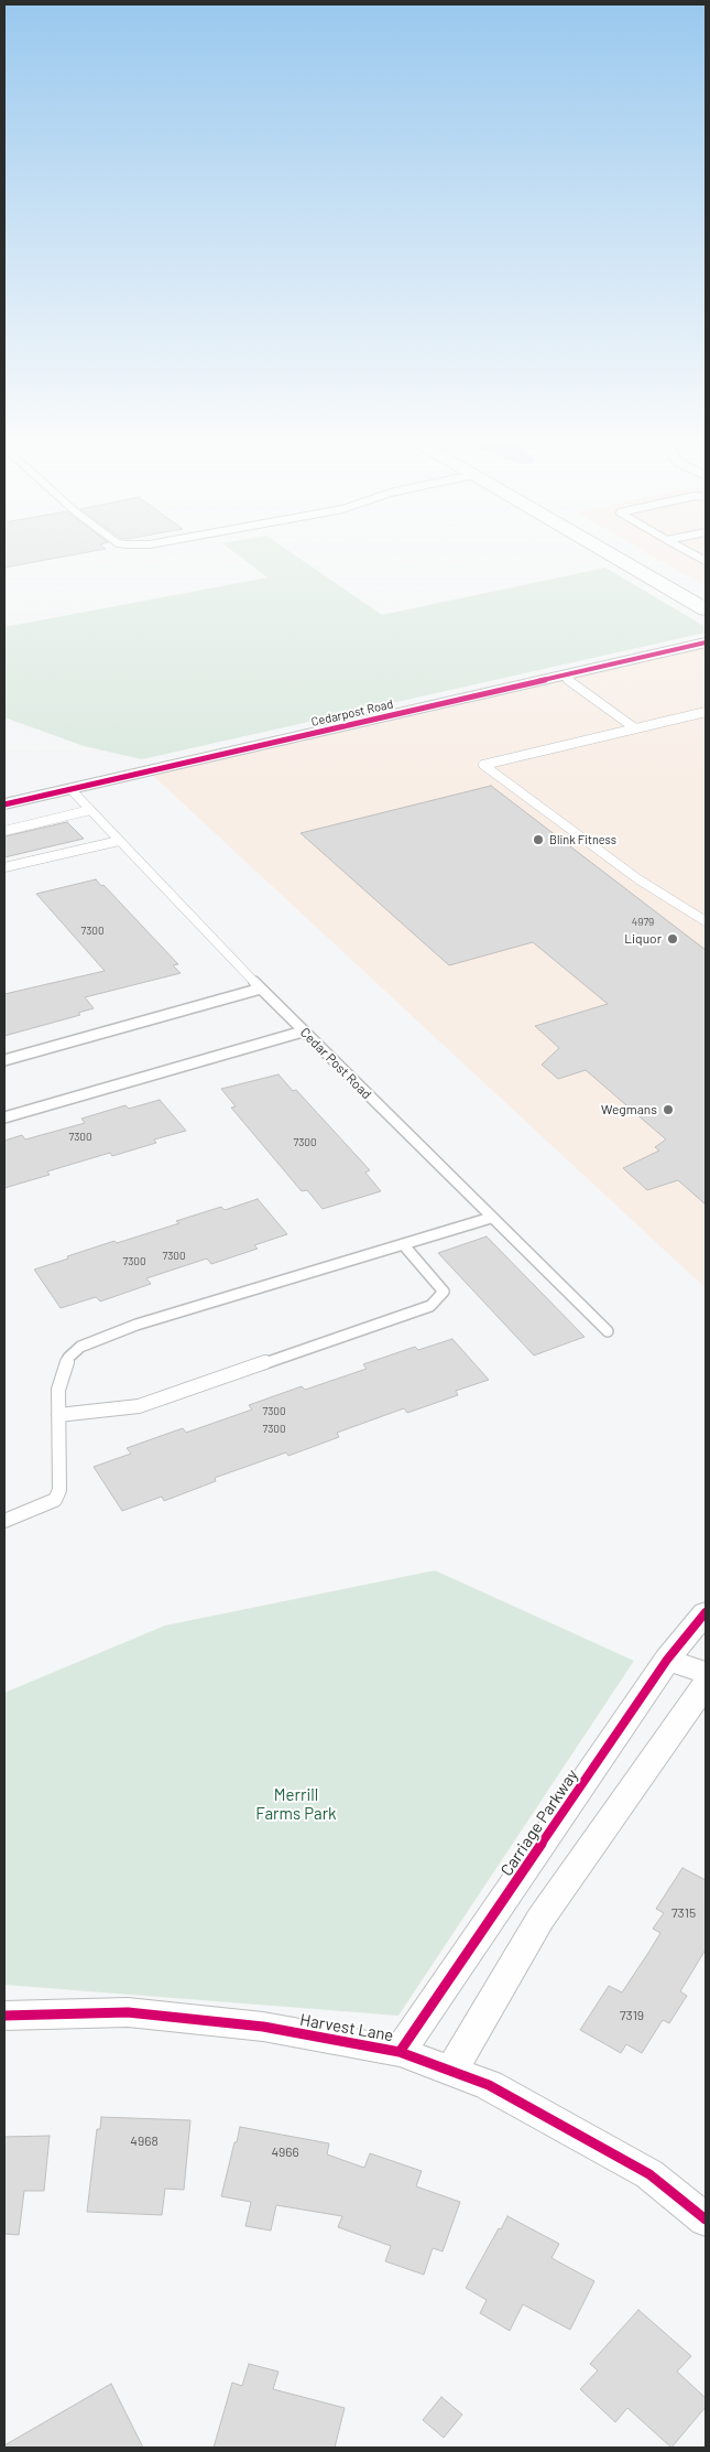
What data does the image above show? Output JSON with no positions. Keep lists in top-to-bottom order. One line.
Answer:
{"streets":{"street":["Cedarpost Road","Carriage Parkway","Harvest Lane"],"lane":["Cedar Post Road"]},"crossings":[["Cedarpost Road","Cedar Post Road"],["Carriage Parkway","Harvest Lane"]],"parks":["Merrill Farms Park"],"places":["Blink Fitness","Liquor","Wegmans"],"house_numbers":["4979","7300","7300","7300","7300","7300","7300","7300","7315","7319","4968","4966"]}
